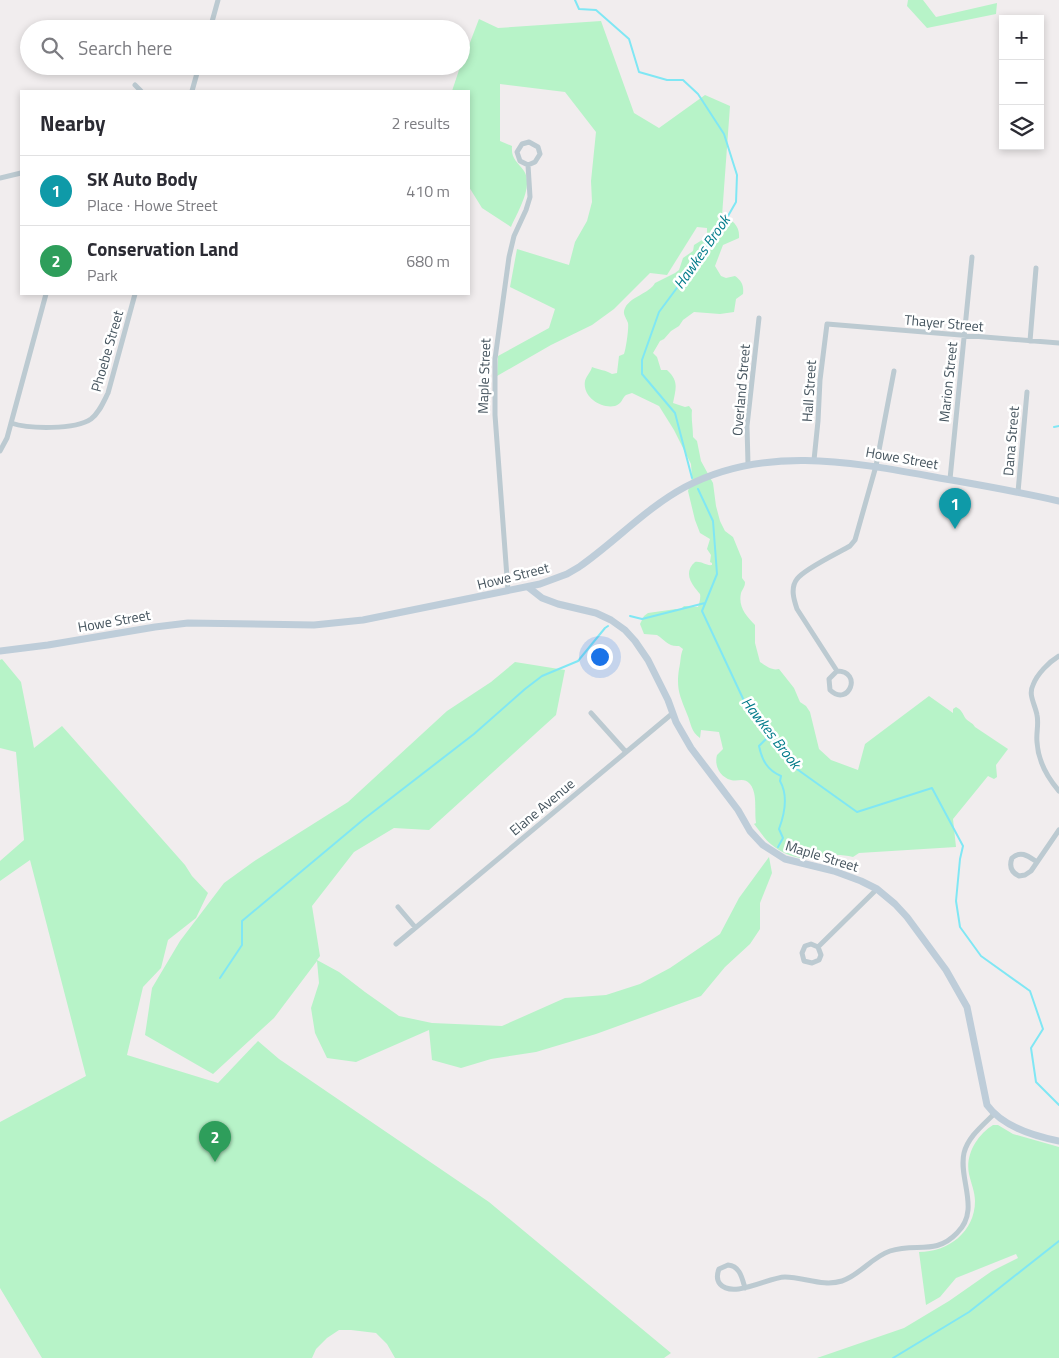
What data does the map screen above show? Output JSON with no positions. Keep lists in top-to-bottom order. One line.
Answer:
{"streets":{"street":["Thayer Street","Phoebe Street","Maple Street","Marion Street","Overland Street","Hall Street","Dana Street","Howe Street","Elane Avenue"]},"crossings":[["Thayer Street","Marion Street"],["Thayer Street","Hall Street"],["Maple Street","Howe Street"],["Maple Street","Elane Avenue"],["Marion Street","Howe Street"],["Overland Street","Howe Street"],["Hall Street","Howe Street"],["Dana Street","Howe Street"]],"water":["Hawkes Brook"],"page":{"map_buttons":["+","−"],"search":"Search here","heading":["Nearby","2 results"],"list":[{"mark":"1","name":"SK Auto Body","note":"Place · Howe Street","value":"410 m"},{"mark":"2","name":"Conservation Land","note":"Park","value":"680 m"}],"pins":["1","2"]}}
